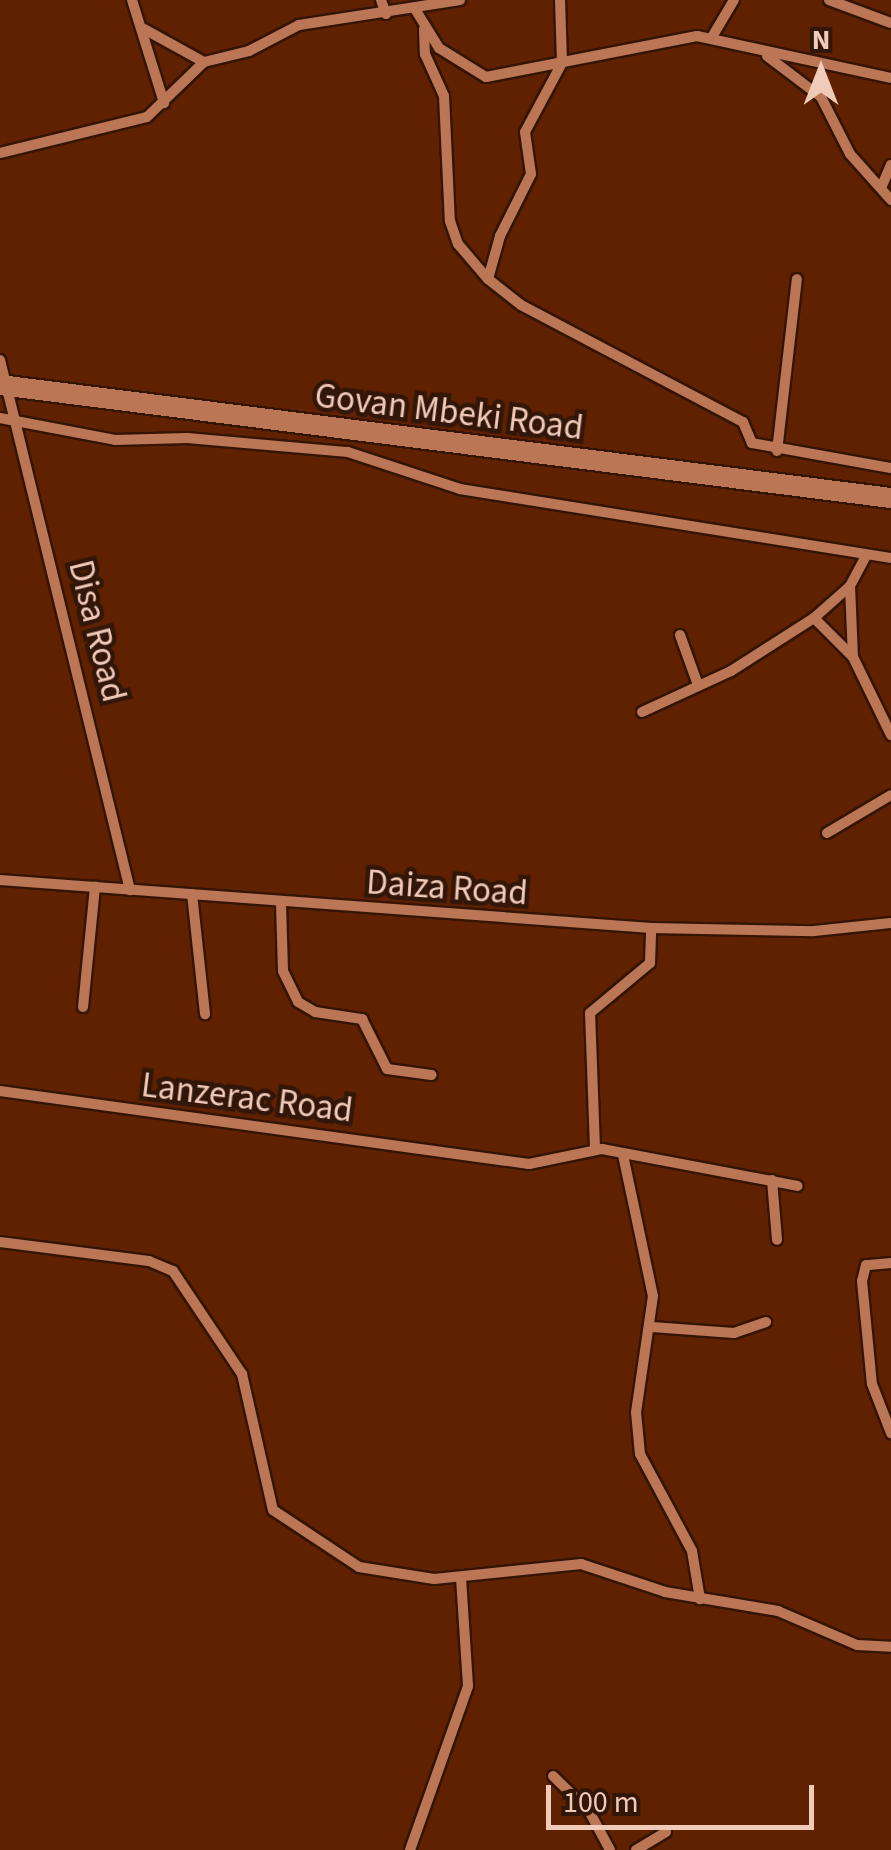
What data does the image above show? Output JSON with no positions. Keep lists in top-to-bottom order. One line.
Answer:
{"streets":{"main road":["Govan Mbeki Road"],"street":["Disa Road","Daiza Road","Lanzerac Road"]},"crossings":[["Govan Mbeki Road","Disa Road"],["Disa Road","Daiza Road"]],"scale_bar":"100 m","north":"top"}
